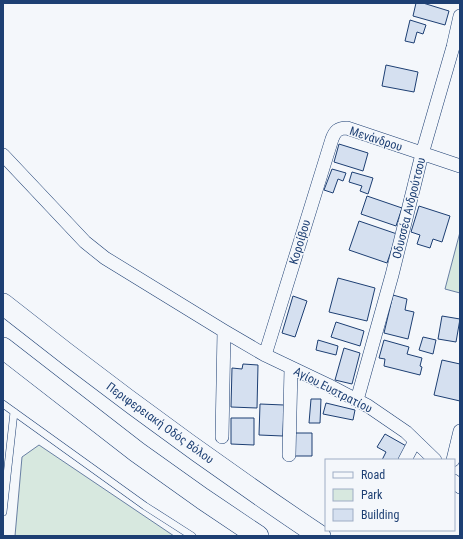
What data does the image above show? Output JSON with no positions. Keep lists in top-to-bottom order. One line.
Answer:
{"streets":{"main road":["Περιφερειακή Οδός Βόλου"],"street":["Μενάνδρου","Οδυσσέα Ανδρούτσου","Κοροίβου","Αγίου Ευστρατίου"]},"crossings":[["Μενάνδρου","Οδυσσέα Ανδρούτσου"],["Μενάνδρου","Κοροίβου"],["Οδυσσέα Ανδρούτσου","Αγίου Ευστρατίου"],["Κοροίβου","Αγίου Ευστρατίου"]],"legend":["Road","Park","Building"]}
